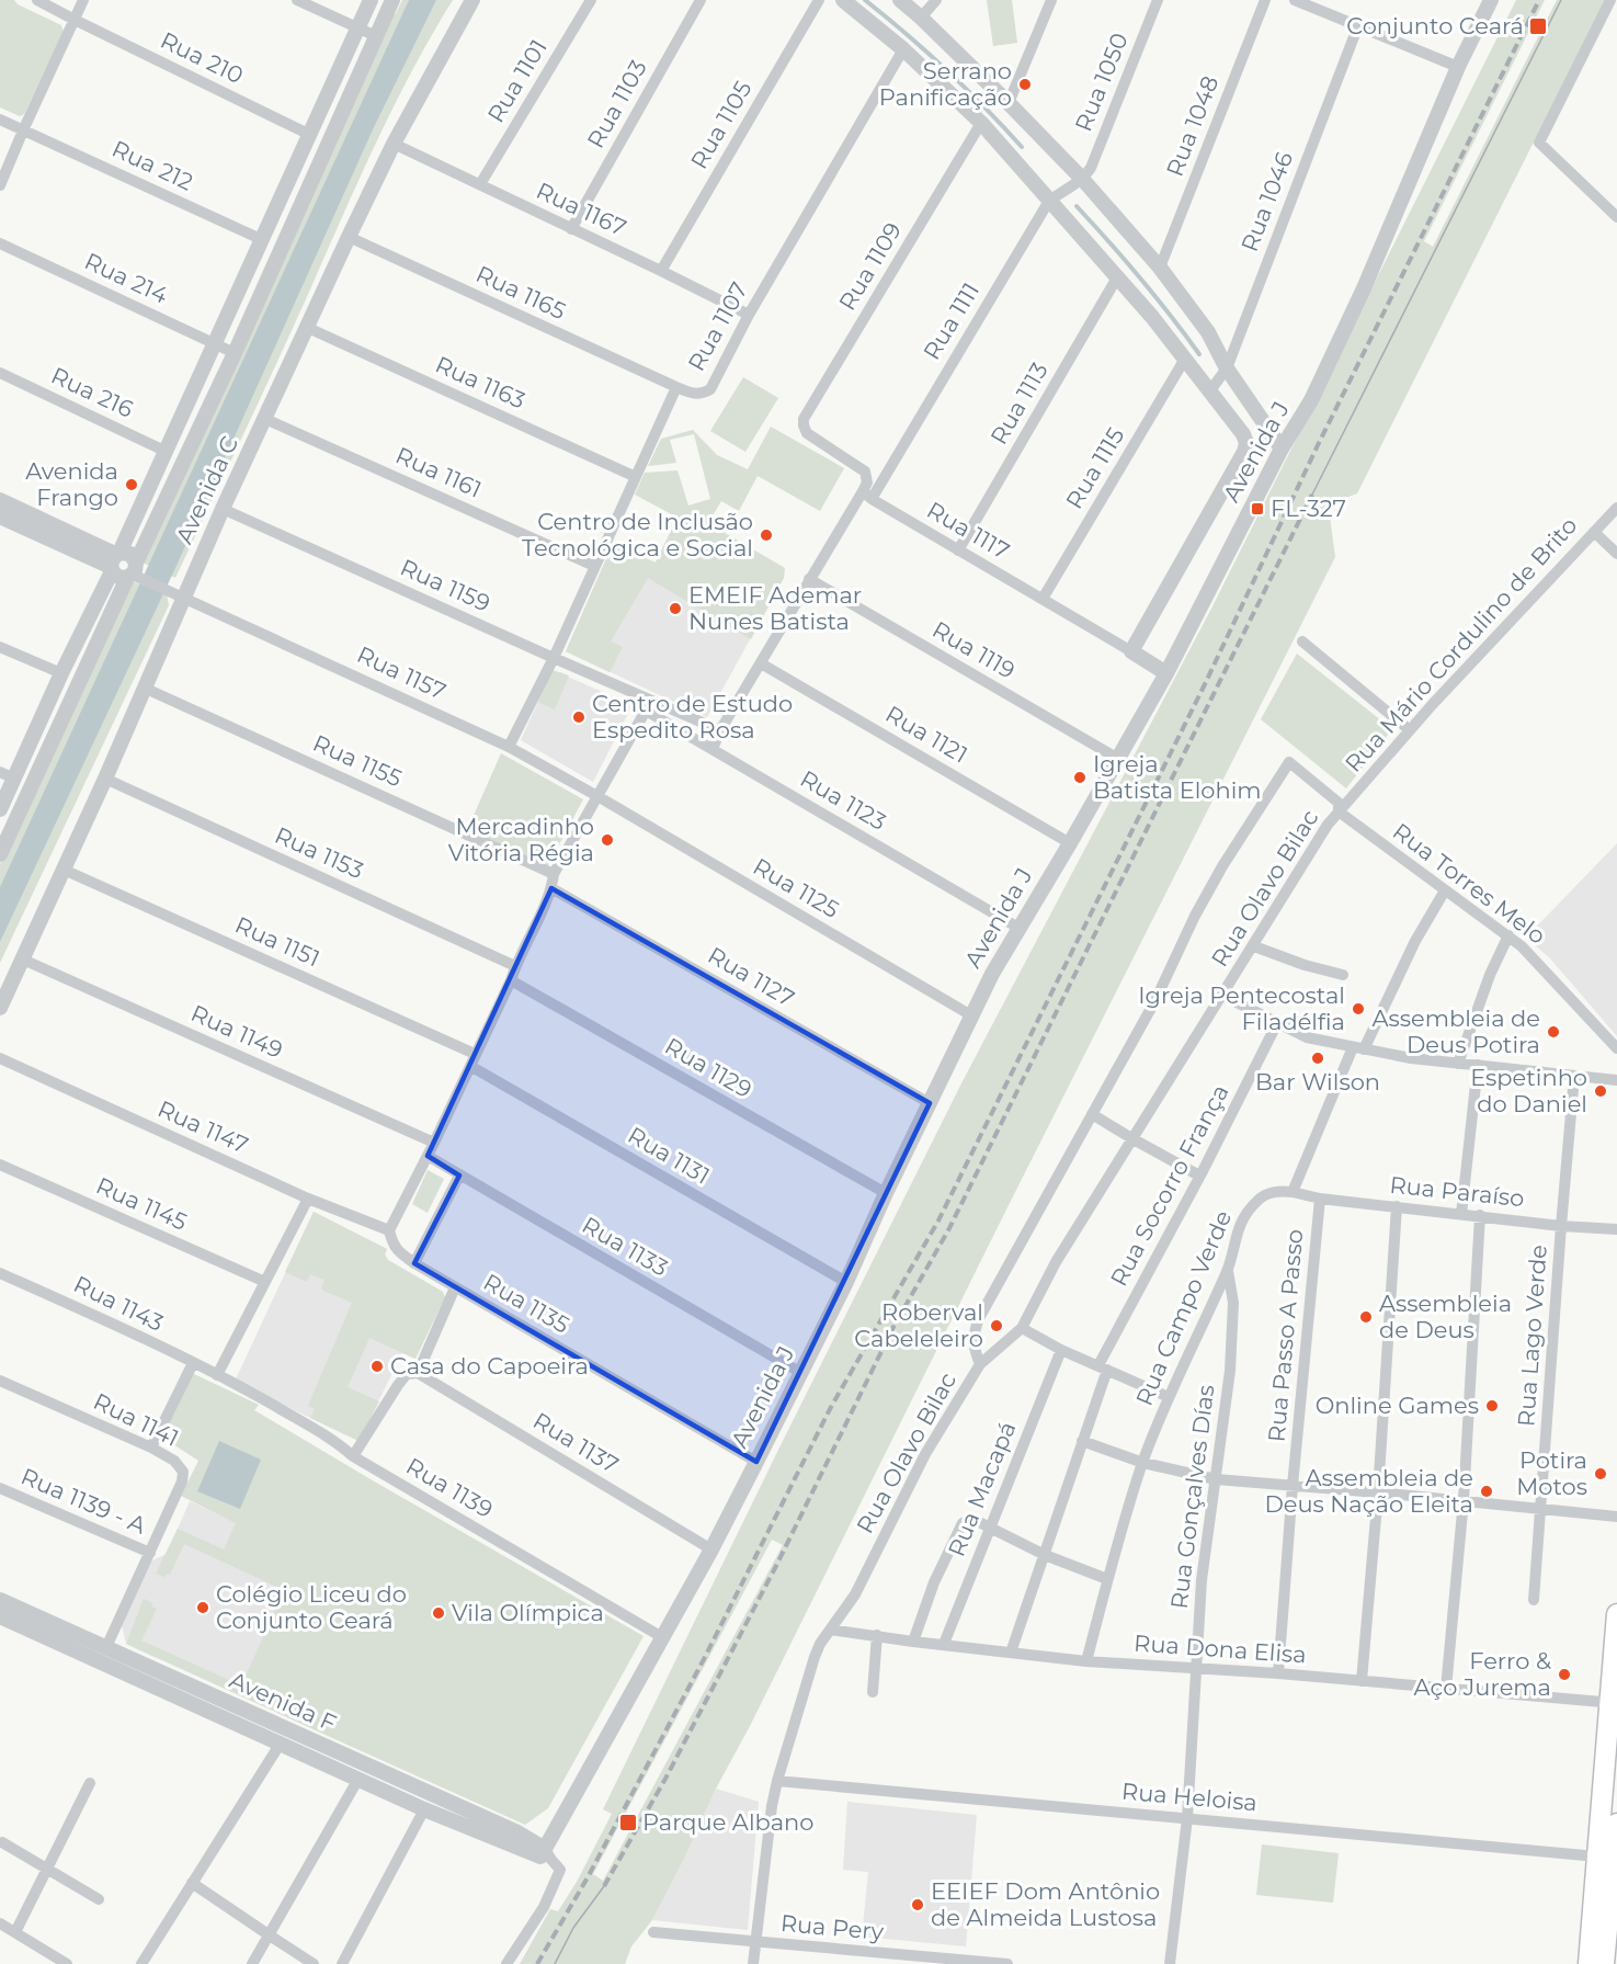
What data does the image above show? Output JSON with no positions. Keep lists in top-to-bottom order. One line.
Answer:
{"streets":{"street":["Rua 210","Rua 1101","Rua 1050","Rua 1103","Rua 1105","Rua 1048","Rua 212","Rua 1046","Rua 1167","Rua 1109","Rua 214","Rua 1165","Rua 1111","Rua 1107","Rua 1163","Rua 216","Rua 1113","Avenida J","Rua 1115","Rua 1161","Avenida C","Rua 1117","Rua 1159","Rua Mário Cordulino de Brito","Rua 1119","Rua 1157","Rua 1121","Rua 1155","Rua 1123","Rua 1153","Rua Torres Melo","Rua 1125","Rua Olavo Bilac","Rua 1151","Rua 1127","Rua 1149","Rua 1129","Rua 1147","Rua 1131","Rua Socorro França","Rua Paraíso","Rua 1145","Rua 1133","Rua 1143","Rua 1135","Rua Campo Verde","Rua Passo A Passo","Rua Lago Verde","Rua 1141","Rua 1137","Rua 1139","Rua Macapá","Rua Gonçalves Días","Rua 1139 - A","Rua Dona Elisa","Avenida F","Rua Heloisa","Rua Pery"]},"crossings":[["Rua 1101","Rua 1167"],["Rua 1050","Rua 1111"],["Rua 1103","Rua 1167"],["Rua 1105","Rua 1167"],["Rua 1167","Rua 1107"],["Rua 1167","Avenida C"],["Rua 1109","Rua 1111"],["Rua 1109","Rua 1117"],["Rua 214","Avenida C"],["Rua 1165","Rua 1107"],["Rua 1165","Avenida C"],["Rua 1111","Rua 1117"],["Rua 1111","Rua 1159"],["Rua 1111","Rua 1119"],["Rua 1111","Rua 1121"],["Rua 1111","Rua 1123"],["Rua 1107","Rua 1163"],["Rua 1107","Rua 1161"],["Rua 1107","Rua 1159"],["Rua 1107","Rua 1157"],["Rua 1163","Avenida C"],["Rua 1113","Rua 1117"],["Avenida J","Rua 1119"],["Avenida J","Rua 1121"],["Avenida J","Rua 1123"],["Avenida J","Rua 1125"],["Avenida J","Rua 1127"],["Avenida J","Rua 1129"],["Avenida J","Rua 1131"],["Avenida J","Rua 1133"],["Avenida J","Rua 1135"],["Avenida J","Rua 1137"],["Avenida J","Rua 1139"],["Avenida J","Avenida F"],["Rua 1115","Rua 1117"],["Rua 1161","Avenida C"],["Avenida C","Rua 1159"],["Avenida C","Rua 1157"],["Avenida C","Rua 1155"],["Avenida C","Rua 1153"],["Avenida C","Rua 1151"],["Avenida C","Rua 1149"],["Rua 1159","Rua 1123"],["Rua Mário Cordulino de Brito","Rua Torres Melo"],["Rua Mário Cordulino de Brito","Rua Olavo Bilac"],["Rua 1157","Rua 1125"],["Rua Torres Melo","Rua Olavo Bilac"],["Rua Olavo Bilac","Rua Dona Elisa"],["Rua Olavo Bilac","Rua Heloisa"],["Rua Olavo Bilac","Rua Pery"],["Rua 1147","Rua 1135"],["Rua Socorro França","Rua Dona Elisa"],["Rua Paraíso","Rua Campo Verde"],["Rua Paraíso","Rua Passo A Passo"],["Rua Paraíso","Rua Lago Verde"],["Rua 1143","Rua 1139"],["Rua Campo Verde","Rua Gonçalves Días"],["Rua Campo Verde","Rua Dona Elisa"],["Rua Passo A Passo","Rua Dona Elisa"],["Rua 1141","Rua 1139 - A"],["Rua 1141","Avenida F"],["Rua Macapá","Rua Dona Elisa"],["Rua Gonçalves Días","Rua Dona Elisa"],["Rua Gonçalves Días","Rua Heloisa"]],"places":{"transit":["Conjunto Ceará","FL-327","Parque Albano"],"other":["Serrano Panificação","Avenida Frango","Centro de Inclusão Tecnológica e Social","EMEIF Ademar Nunes Batista","Centro de Estudo Espedito Rosa","Igreja Batista Elohim","Mercadinho Vitória Régia","Igreja Pentecostal Filadélfia","Assembleia de Deus Potira","Bar Wilson","Espetinho do Daniel","Assembleia de Deus","Roberval Cabeleleiro","Casa do Capoeira","Online Games","Potira Motos","Assembleia de Deus Nação Eleita","Colégio Liceu do Conjunto Ceará","Vila Olímpica","Ferro & Aço Jurema","EEIEF Dom Antônio de Almeida Lustosa"]}}
